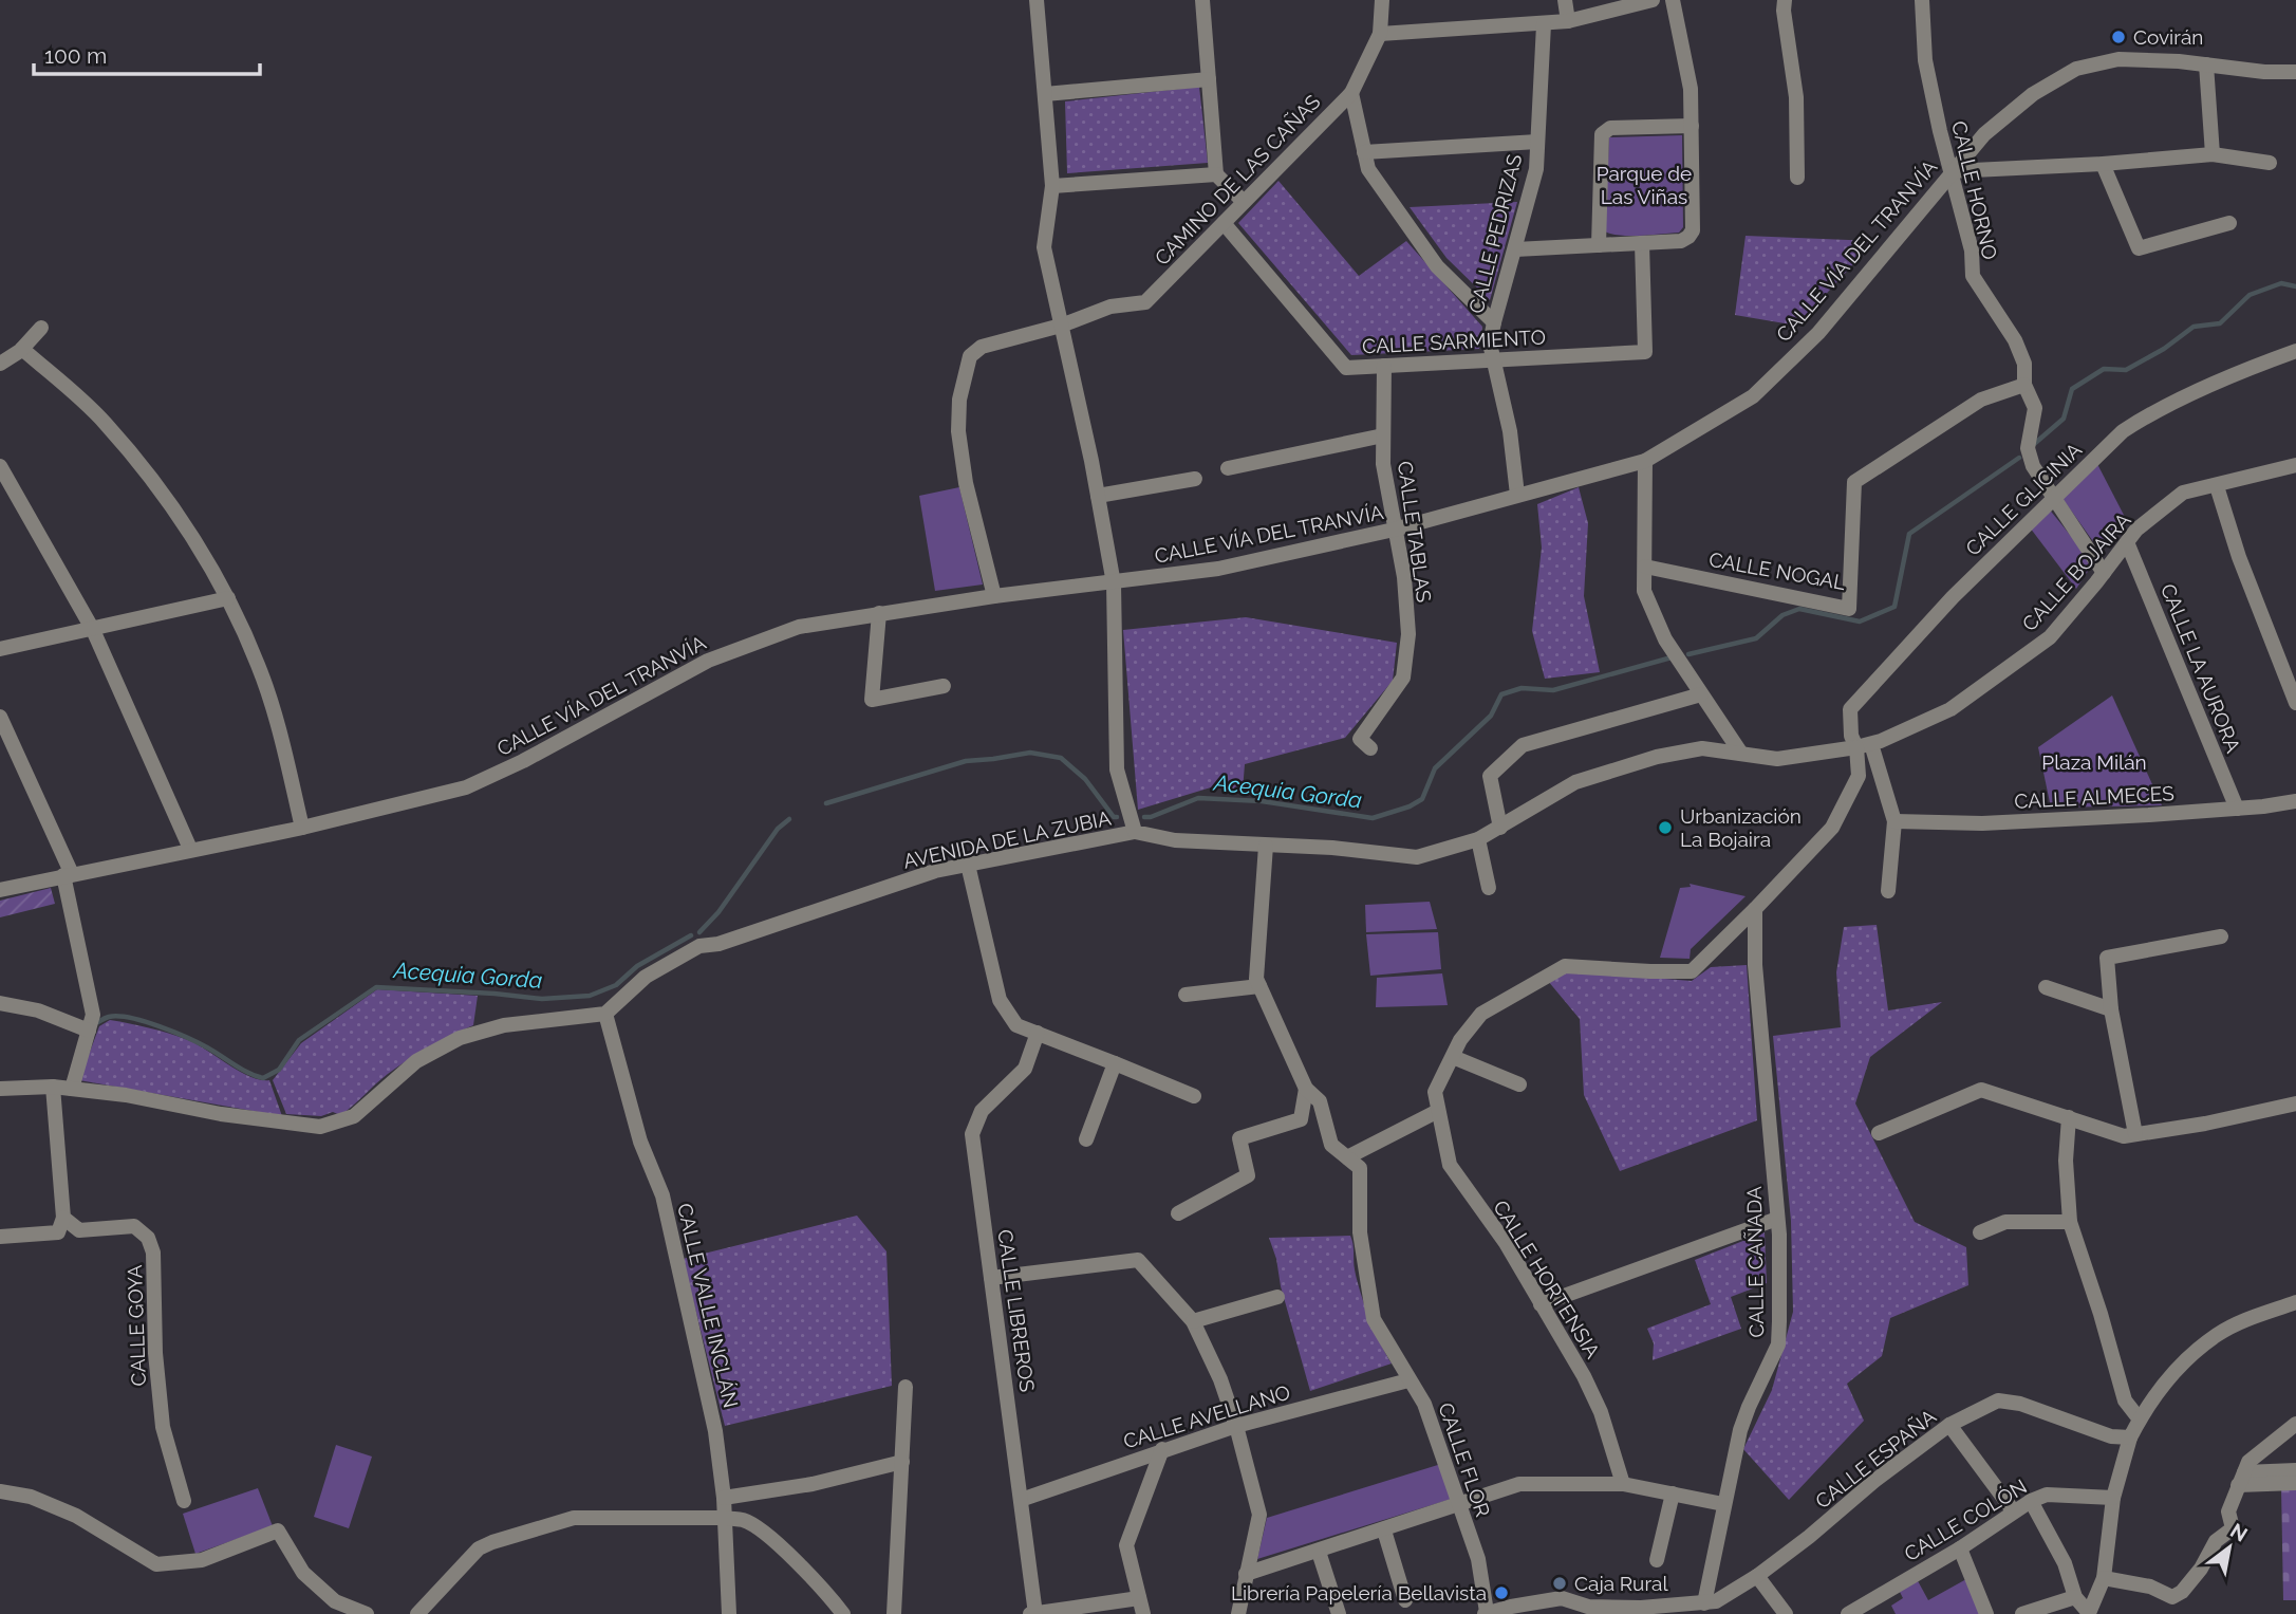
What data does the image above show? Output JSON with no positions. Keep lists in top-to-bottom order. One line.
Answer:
{"streets":{"street":["CAMINO DE LAS CAÑAS","CALLE HORNO","CALLE PEDRIZAS","CALLE VÍA DEL TRANVÍA","CALLE SARMIENTO","CALLE GLICINIA","CALLE TABLAS","CALLE NOGAL","CALLE BOJAIRA","CALLE LA AURORA","CALLE ALMECES","AVENIDA DE LA ZUBIA","CALLE CAÑADA","CALLE HORTENSIA","CALLE VALLE INCLÁN","CALLE LIBREROS","CALLE GOYA","CALLE AVELLANO","CALLE ESPAÑA","CALLE FLOR","CALLE COLÓN"]},"crossings":[["CAMINO DE LAS CAÑAS","CALLE VÍA DEL TRANVÍA"],["CAMINO DE LAS CAÑAS","CALLE SARMIENTO"],["CALLE HORNO","CALLE VÍA DEL TRANVÍA"],["CALLE HORNO","CALLE GLICINIA"],["CALLE HORNO","CALLE NOGAL"],["CALLE HORNO","CALLE BOJAIRA"],["CALLE PEDRIZAS","CALLE VÍA DEL TRANVÍA"],["CALLE PEDRIZAS","CALLE SARMIENTO"],["CALLE VÍA DEL TRANVÍA","CALLE TABLAS"],["CALLE SARMIENTO","CALLE TABLAS"],["CALLE GLICINIA","CALLE BOJAIRA"],["CALLE GLICINIA","CALLE HORTENSIA"],["CALLE BOJAIRA","CALLE LA AURORA"],["CALLE BOJAIRA","AVENIDA DE LA ZUBIA"],["CALLE BOJAIRA","CALLE HORTENSIA"],["CALLE BOJAIRA","CALLE FLOR"],["CALLE LA AURORA","CALLE ALMECES"],["AVENIDA DE LA ZUBIA","CALLE VALLE INCLÁN"],["AVENIDA DE LA ZUBIA","CALLE FLOR"],["CALLE CAÑADA","CALLE HORTENSIA"],["CALLE CAÑADA","CALLE ESPAÑA"],["CALLE LIBREROS","CALLE AVELLANO"],["CALLE AVELLANO","CALLE FLOR"],["CALLE ESPAÑA","CALLE FLOR"]],"water":["Acequia Gorda"],"parks":["Parque de Las Viñas","Plaza Milán"],"places":["Covirán","Urbanización La Bojaira","Caja Rural","Librería Papelería Bellavista"],"scale_bar":"100 m","north":"top right"}
